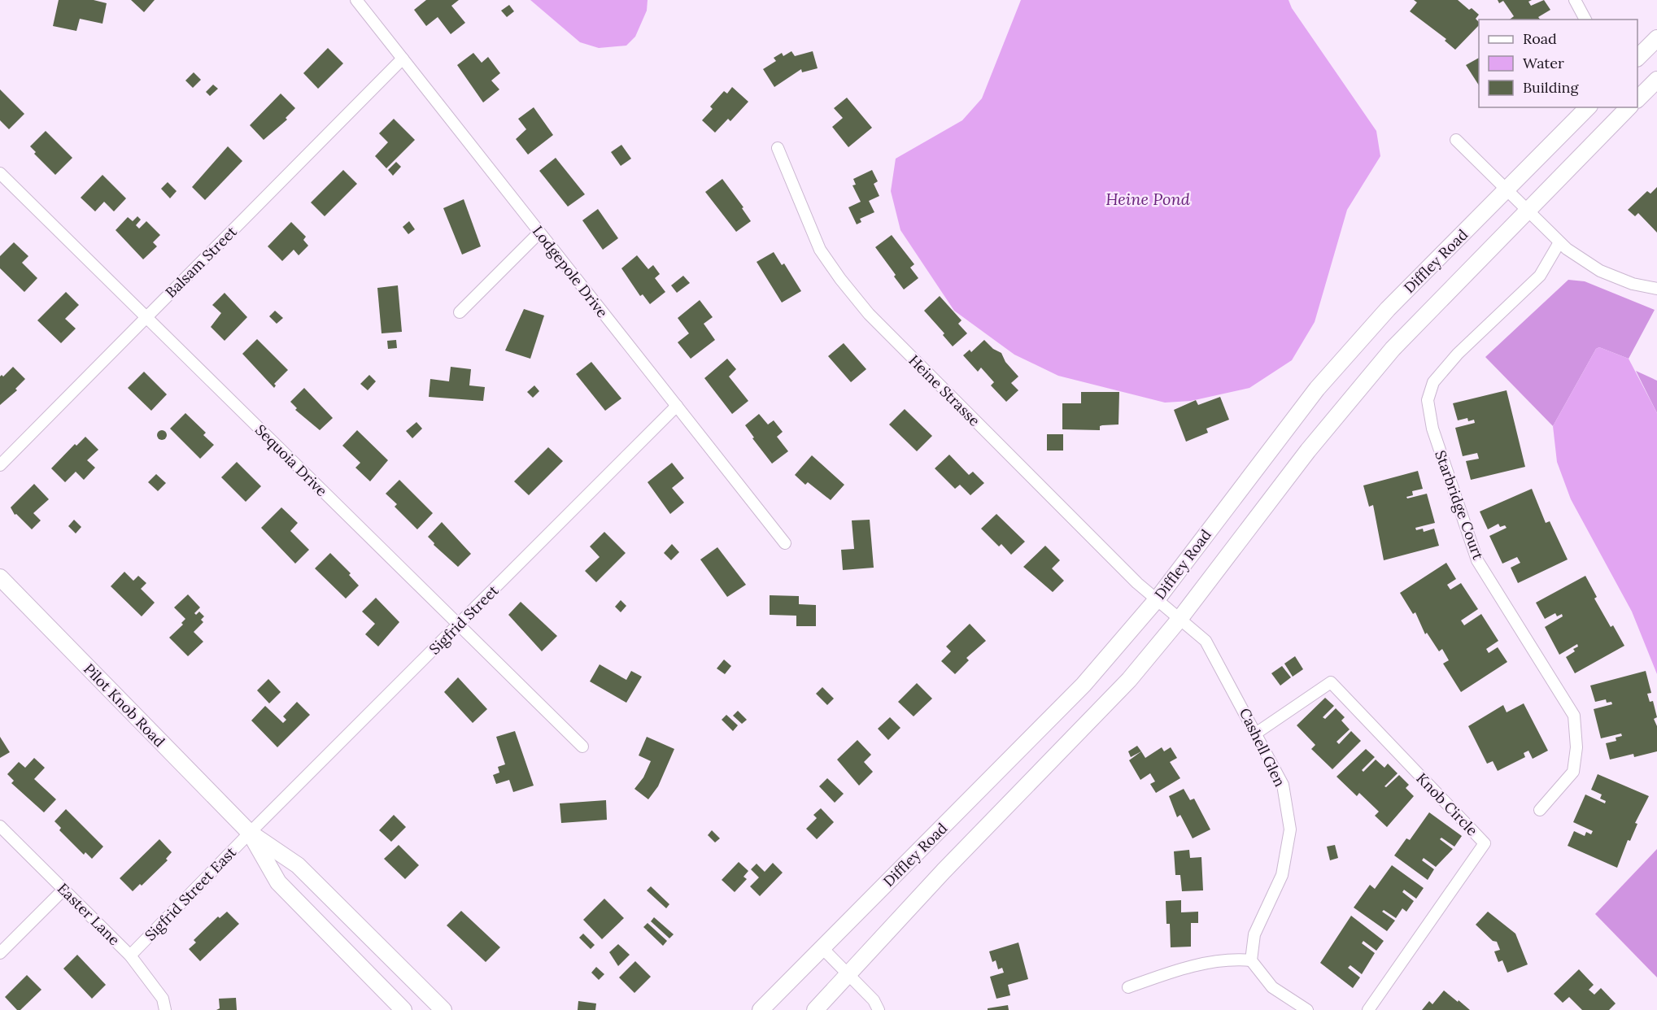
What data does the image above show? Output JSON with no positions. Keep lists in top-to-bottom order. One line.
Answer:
{"streets":{"main road":["Diffley Road","Pilot Knob Road"],"street":["Balsam Street","Lodgepole Drive","Heine Strasse","Sequoia Drive","Starbridge Court","Sigfrid Street","Cashell Glen","Knob Circle","Sigfrid Street East","Easter Lane"]},"crossings":[["Diffley Road","Heine Strasse"],["Diffley Road","Cashell Glen"],["Balsam Street","Lodgepole Drive"],["Balsam Street","Sequoia Drive"],["Lodgepole Drive","Sigfrid Street"],["Heine Strasse","Cashell Glen"],["Sequoia Drive","Sigfrid Street"],["Sigfrid Street","Pilot Knob Road"],["Sigfrid Street","Sigfrid Street East"],["Pilot Knob Road","Sigfrid Street East"],["Cashell Glen","Knob Circle"],["Sigfrid Street East","Easter Lane"]],"water":["Heine Pond"],"legend":["Road","Water","Building"]}
